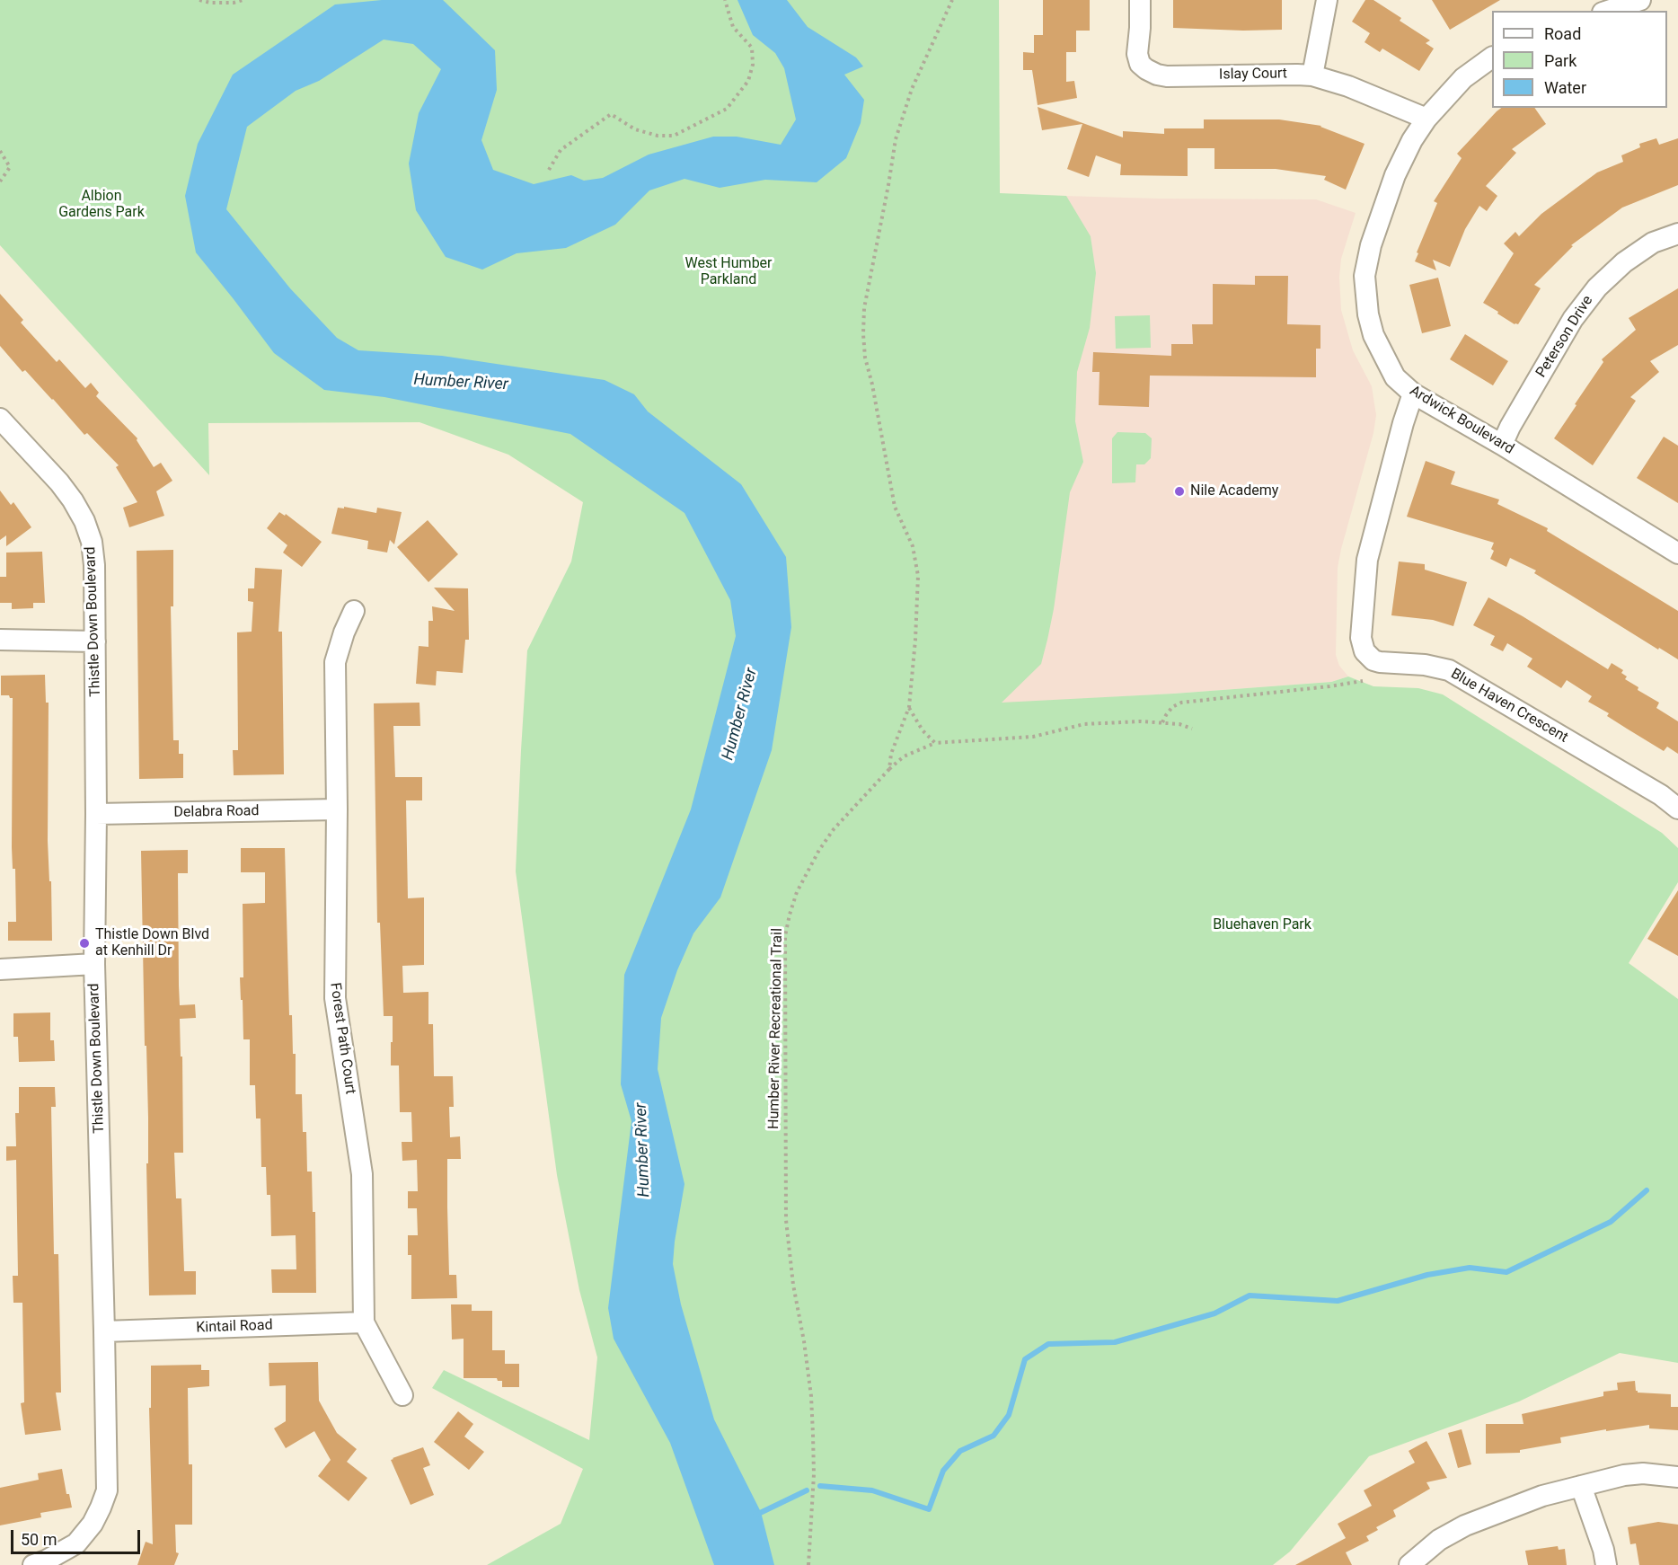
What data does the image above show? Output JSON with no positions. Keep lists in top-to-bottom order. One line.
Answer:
{"streets":{"street":["Islay Court","Peterson Drive","Ardwick Boulevard","Thistle Down Boulevard","Blue Haven Crescent","Delabra Road","Forest Path Court","Kintail Road"],"path":["Humber River Recreational Trail"]},"crossings":[["Islay Court","Ardwick Boulevard"],["Peterson Drive","Ardwick Boulevard"],["Ardwick Boulevard","Blue Haven Crescent"],["Thistle Down Boulevard","Delabra Road"],["Thistle Down Boulevard","Kintail Road"],["Delabra Road","Forest Path Court"],["Forest Path Court","Kintail Road"]],"water":["Humber River"],"parks":["Albion Gardens Park","West Humber Parkland","Bluehaven Park"],"places":["Nile Academy","Thistle Down Blvd at Kenhill Dr"],"legend":["Road","Park","Water"],"scale_bar":"50 m"}
